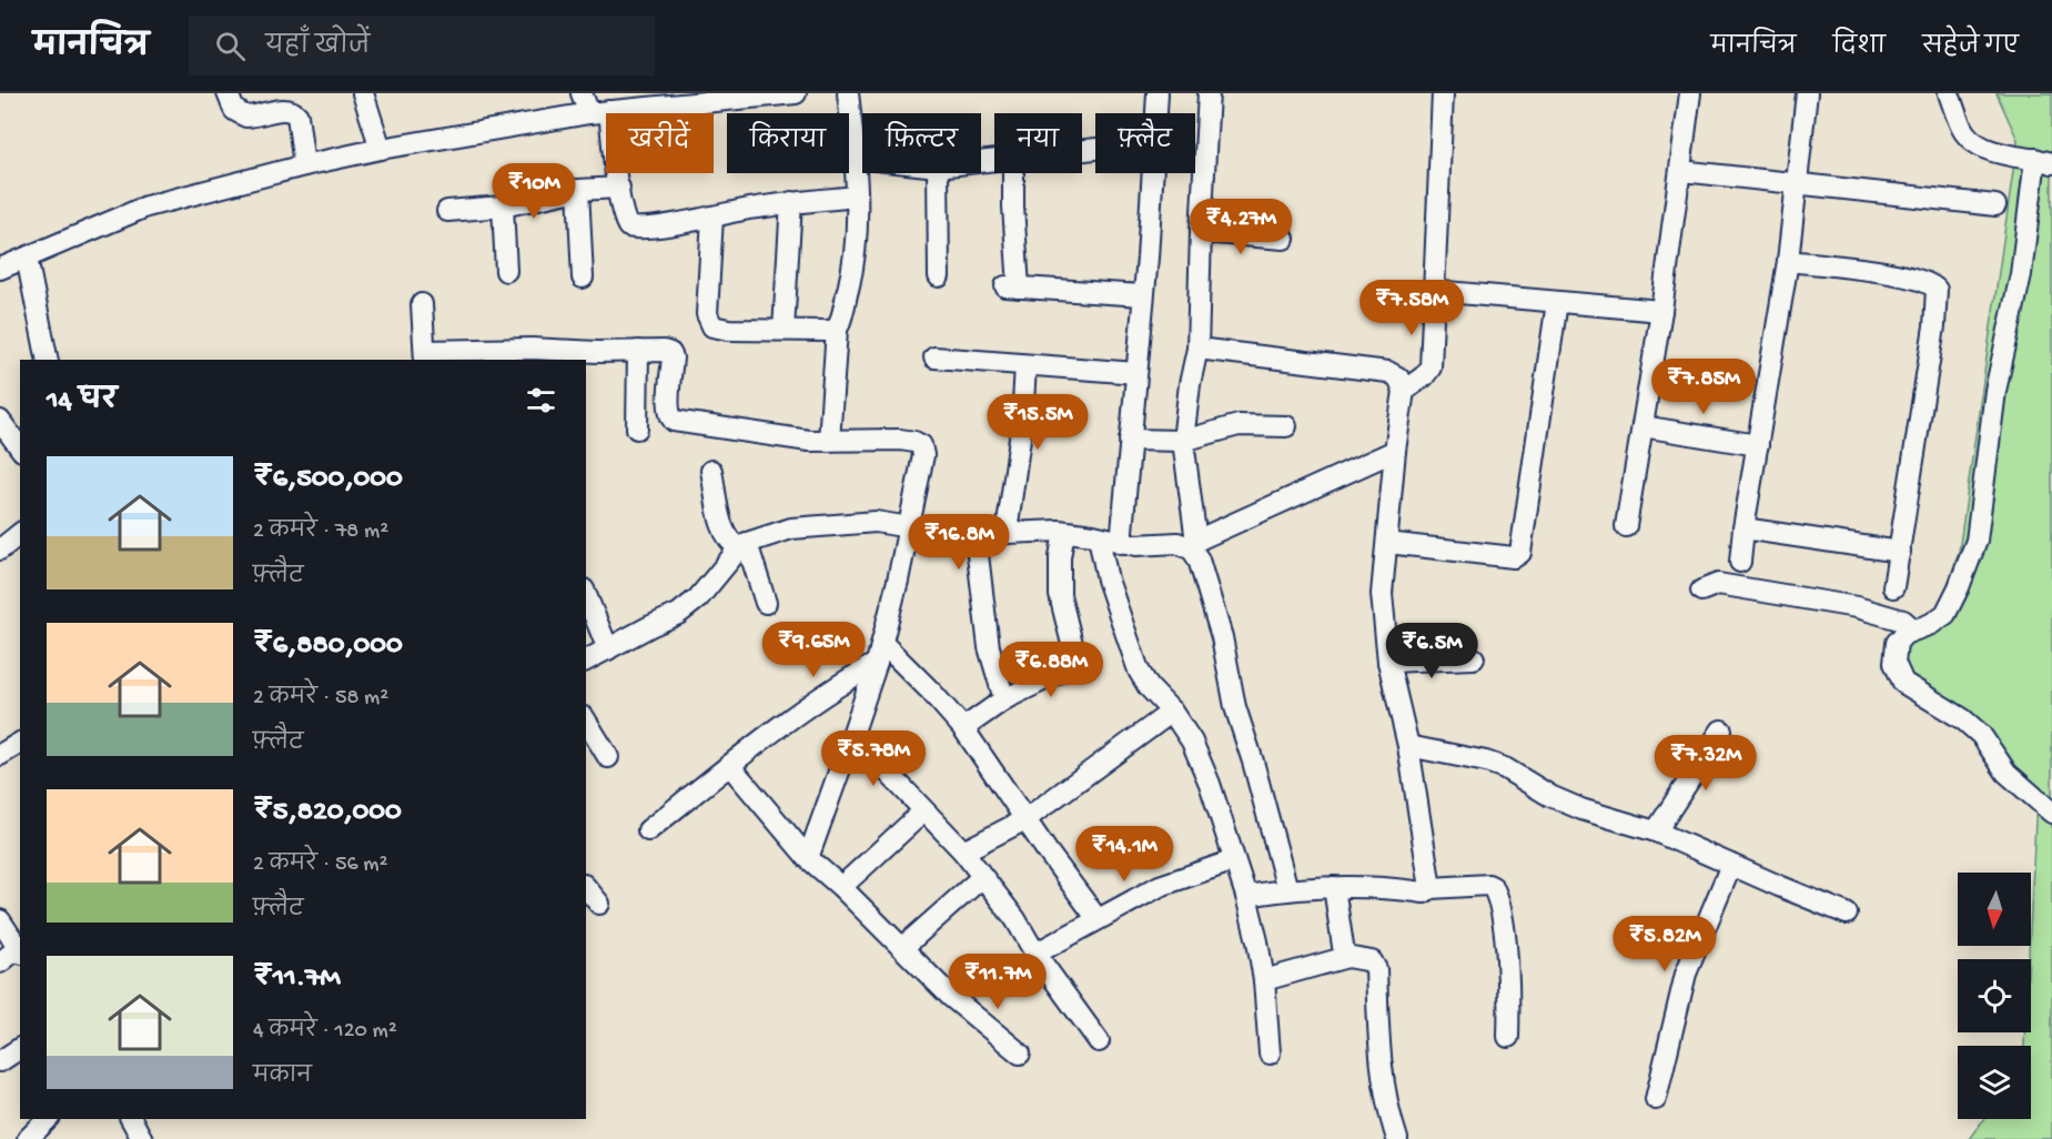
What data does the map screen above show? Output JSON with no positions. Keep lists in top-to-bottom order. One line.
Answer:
{"north":"bottom","page":{"header":"मानचित्र","search":"यहाँ खोजें","nav":["मानचित्र","दिशा","सहेजे गए"],"chip":["खरीदें","किराया","फ़िल्टर","नया","फ़्लैट"],"price":["₹10M","₹4.27M","₹7.58M","₹7.85M","₹15.5M","₹16.8M","₹9.65M","₹6.5M","₹6.88M","₹5.78M","₹7.32M","₹14.1M","₹5.82M","₹11.7M"],"heading":"14 घर","list":[{"name":"₹6,500,000","note":"2 कमरे · 78 m² · फ़्लैट"},{"name":"₹6,880,000","note":"2 कमरे · 58 m² · फ़्लैट"},{"name":"₹5,820,000","note":"2 कमरे · 56 m² · फ़्लैट"},{"name":"₹11.7M","note":"4 कमरे · 120 m² · मकान"}]}}
